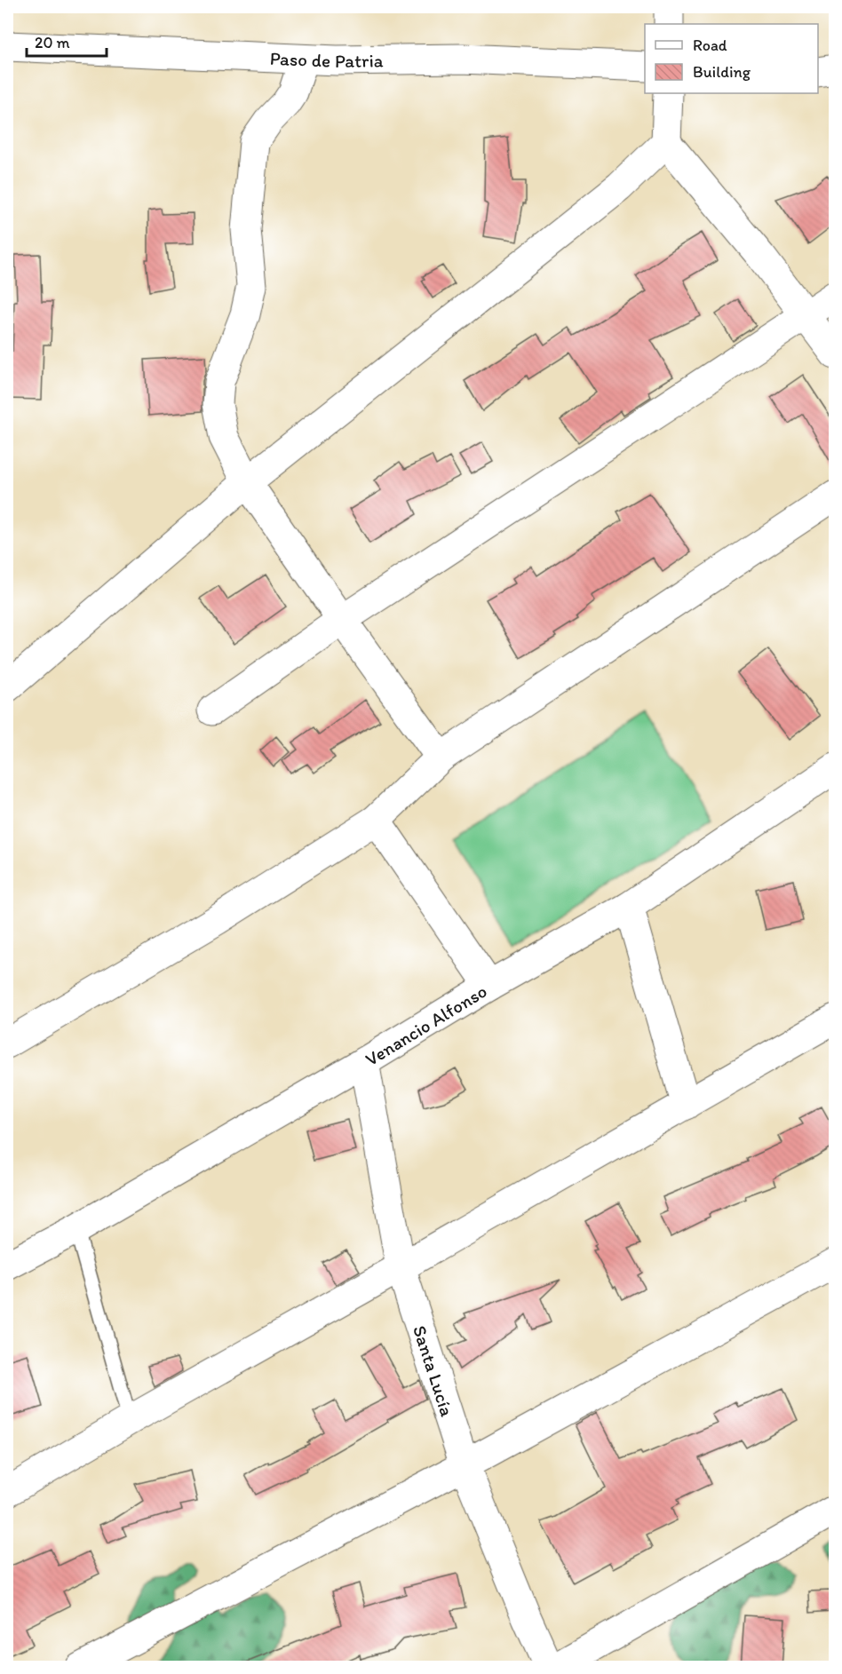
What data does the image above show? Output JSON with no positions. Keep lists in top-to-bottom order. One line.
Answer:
{"streets":{"street":["Paso de Patria","Venancio Alfonso","Santa Lucía"]},"crossings":[["Venancio Alfonso","Santa Lucía"]],"legend":["Road","Building"],"scale_bar":"20 m"}
